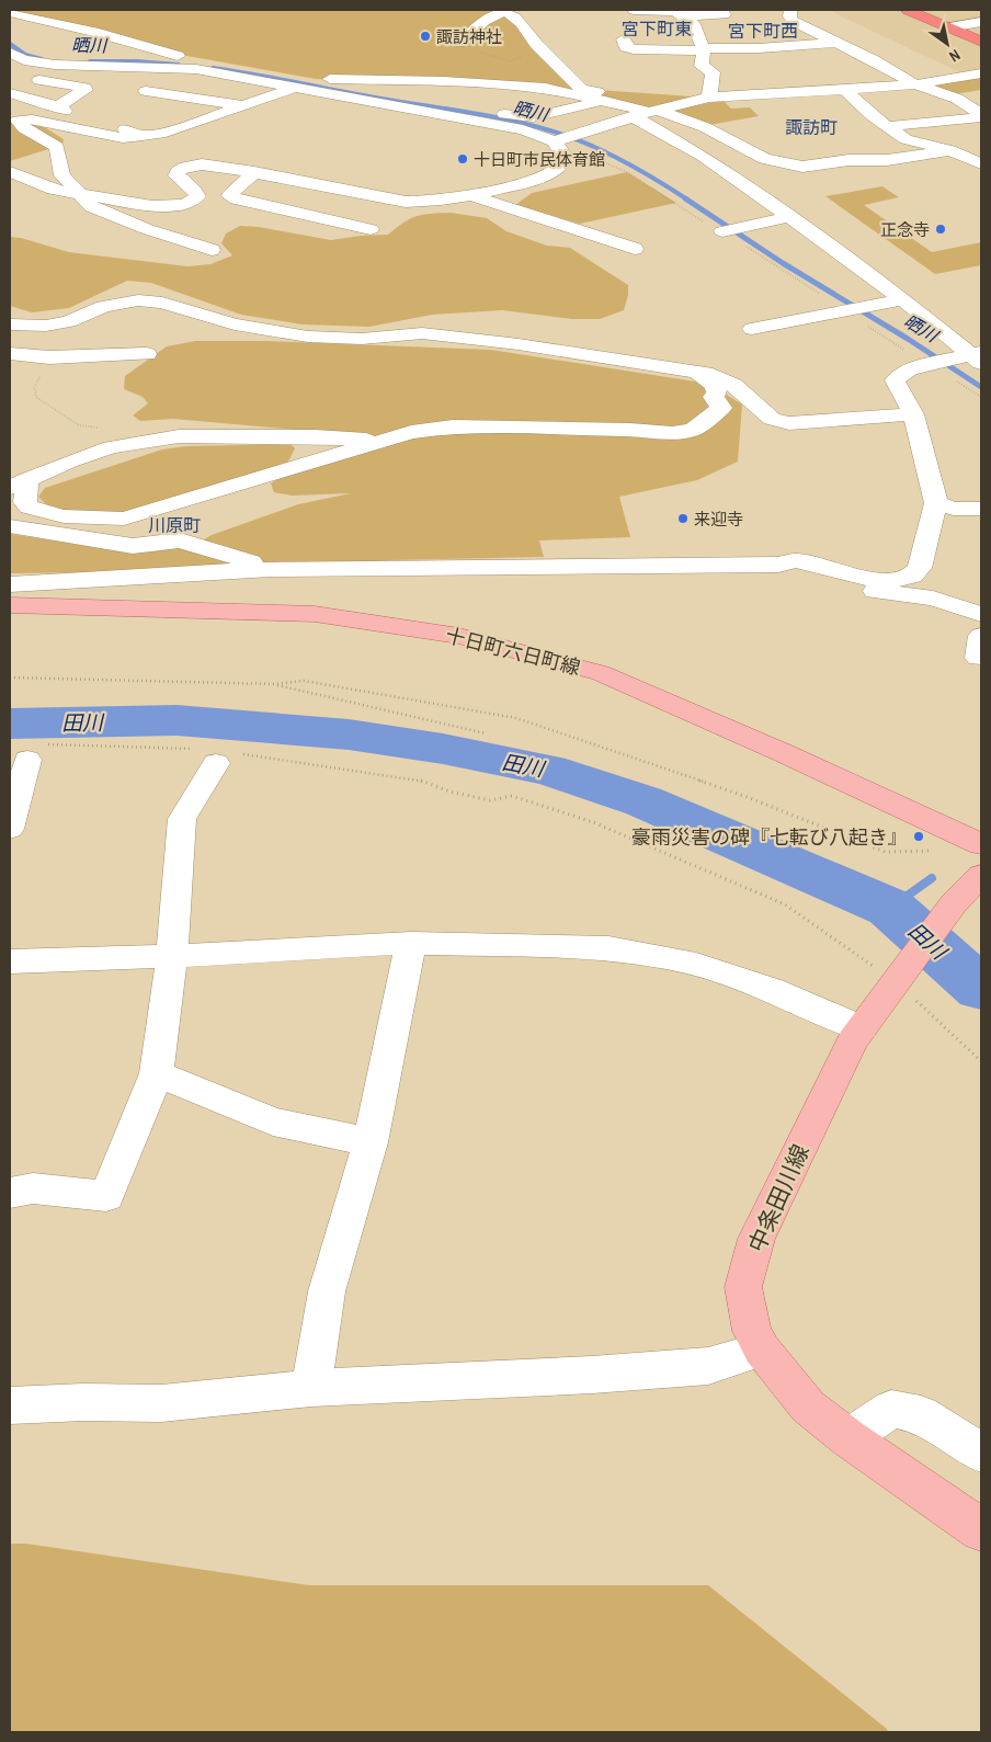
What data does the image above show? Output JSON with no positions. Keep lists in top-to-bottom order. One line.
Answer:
{"streets":{"main road":["十日町六日町線","中条田川線"]},"districts":["宮下町東","宮下町西","諏訪町","川原町"],"water":["晒川","田川"],"places":["諏訪神社","十日町市民体育館","正念寺","来迎寺","豪雨災害の碑『七転び八起き』"],"north":"bottom right"}
